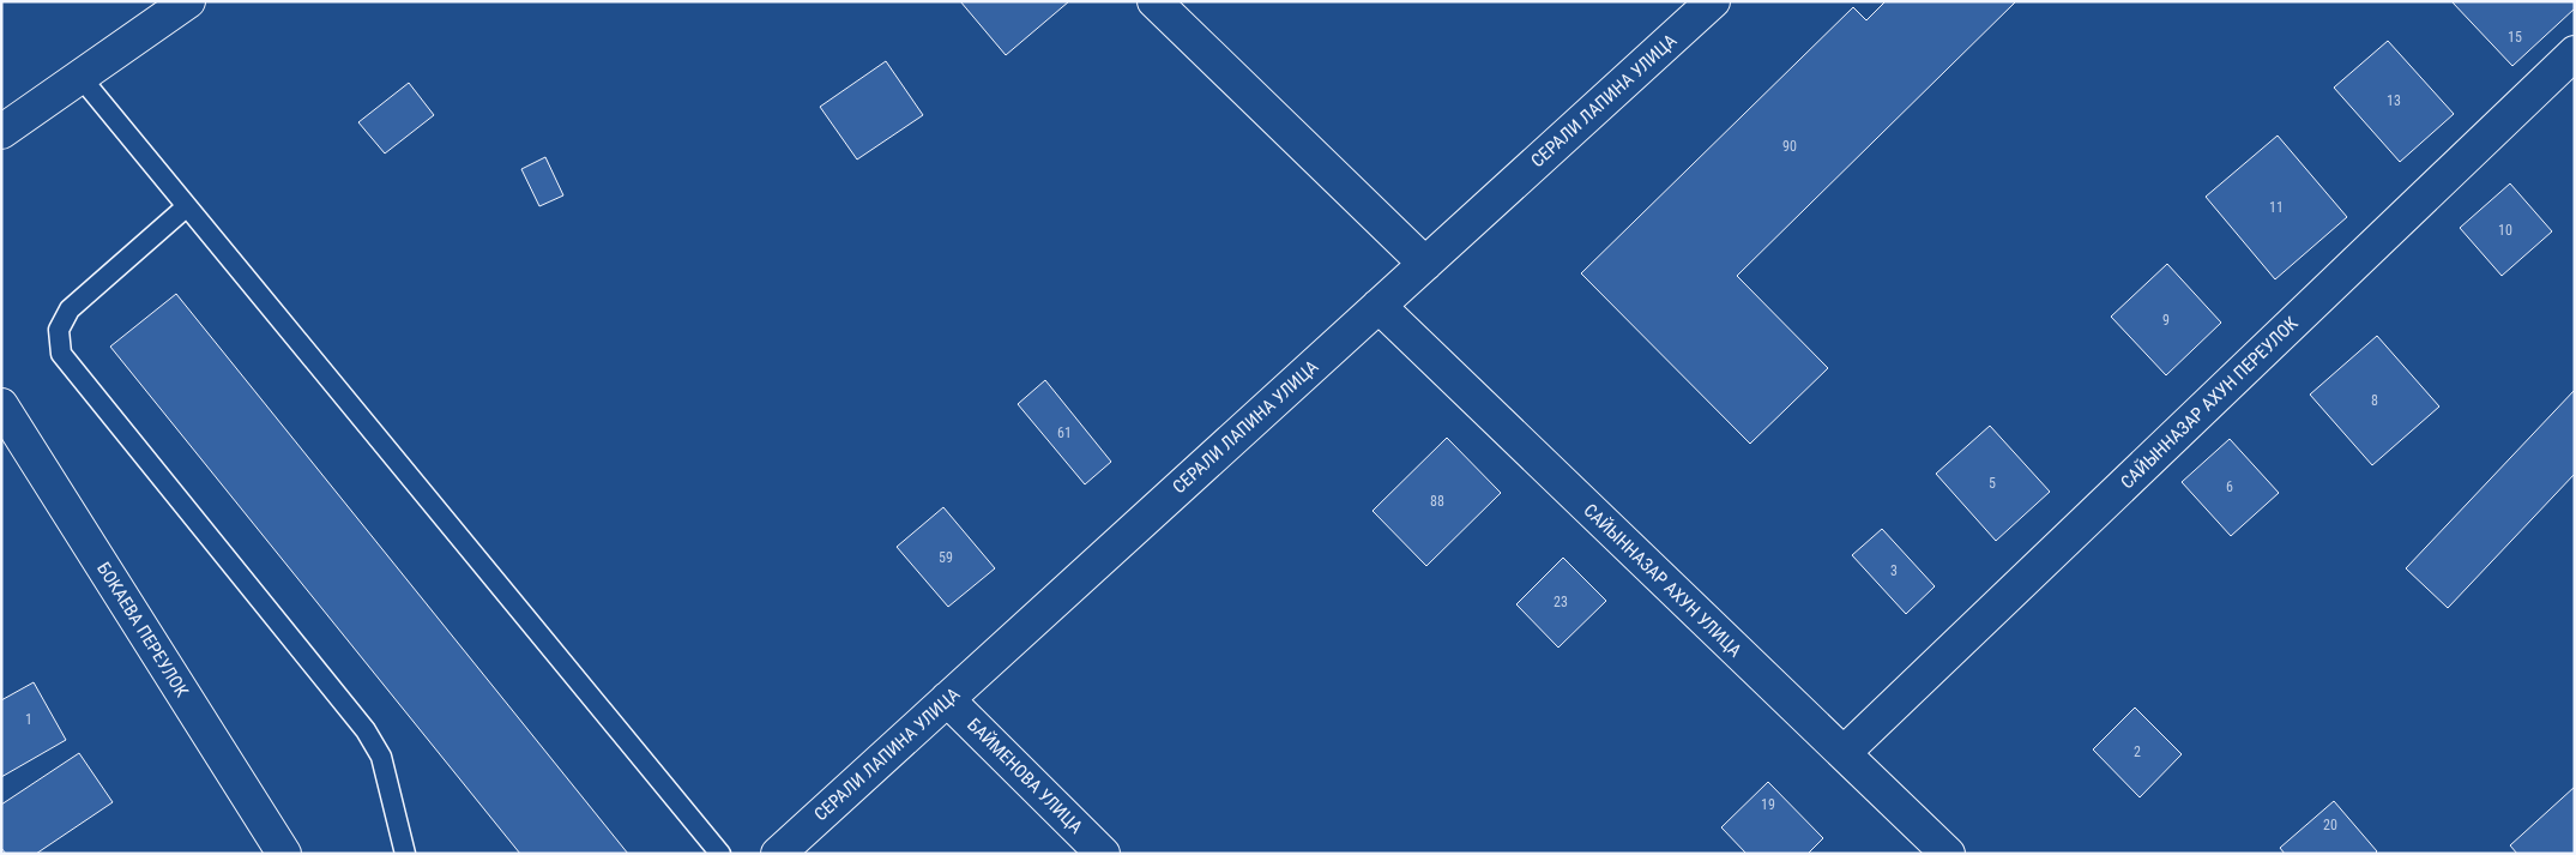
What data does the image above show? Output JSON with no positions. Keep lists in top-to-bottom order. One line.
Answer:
{"streets":{"street":["СЕРАЛИ ЛАПИНА УЛИЦА","САЙЫННАЗАР АХУН ПЕРЕУЛОК","САЙЫННАЗАР АХУН УЛИЦА","БОКАЕВА ПЕРЕУЛОК","БАЙМЕНОВА УЛИЦА"]},"crossings":[["СЕРАЛИ ЛАПИНА УЛИЦА","САЙЫННАЗАР АХУН УЛИЦА"],["СЕРАЛИ ЛАПИНА УЛИЦА","БАЙМЕНОВА УЛИЦА"],["САЙЫННАЗАР АХУН ПЕРЕУЛОК","САЙЫННАЗАР АХУН УЛИЦА"]],"house_numbers":["15","13","90","11","10","9","8","61","5","6","88","59","3","23","1","2","19","20"]}
